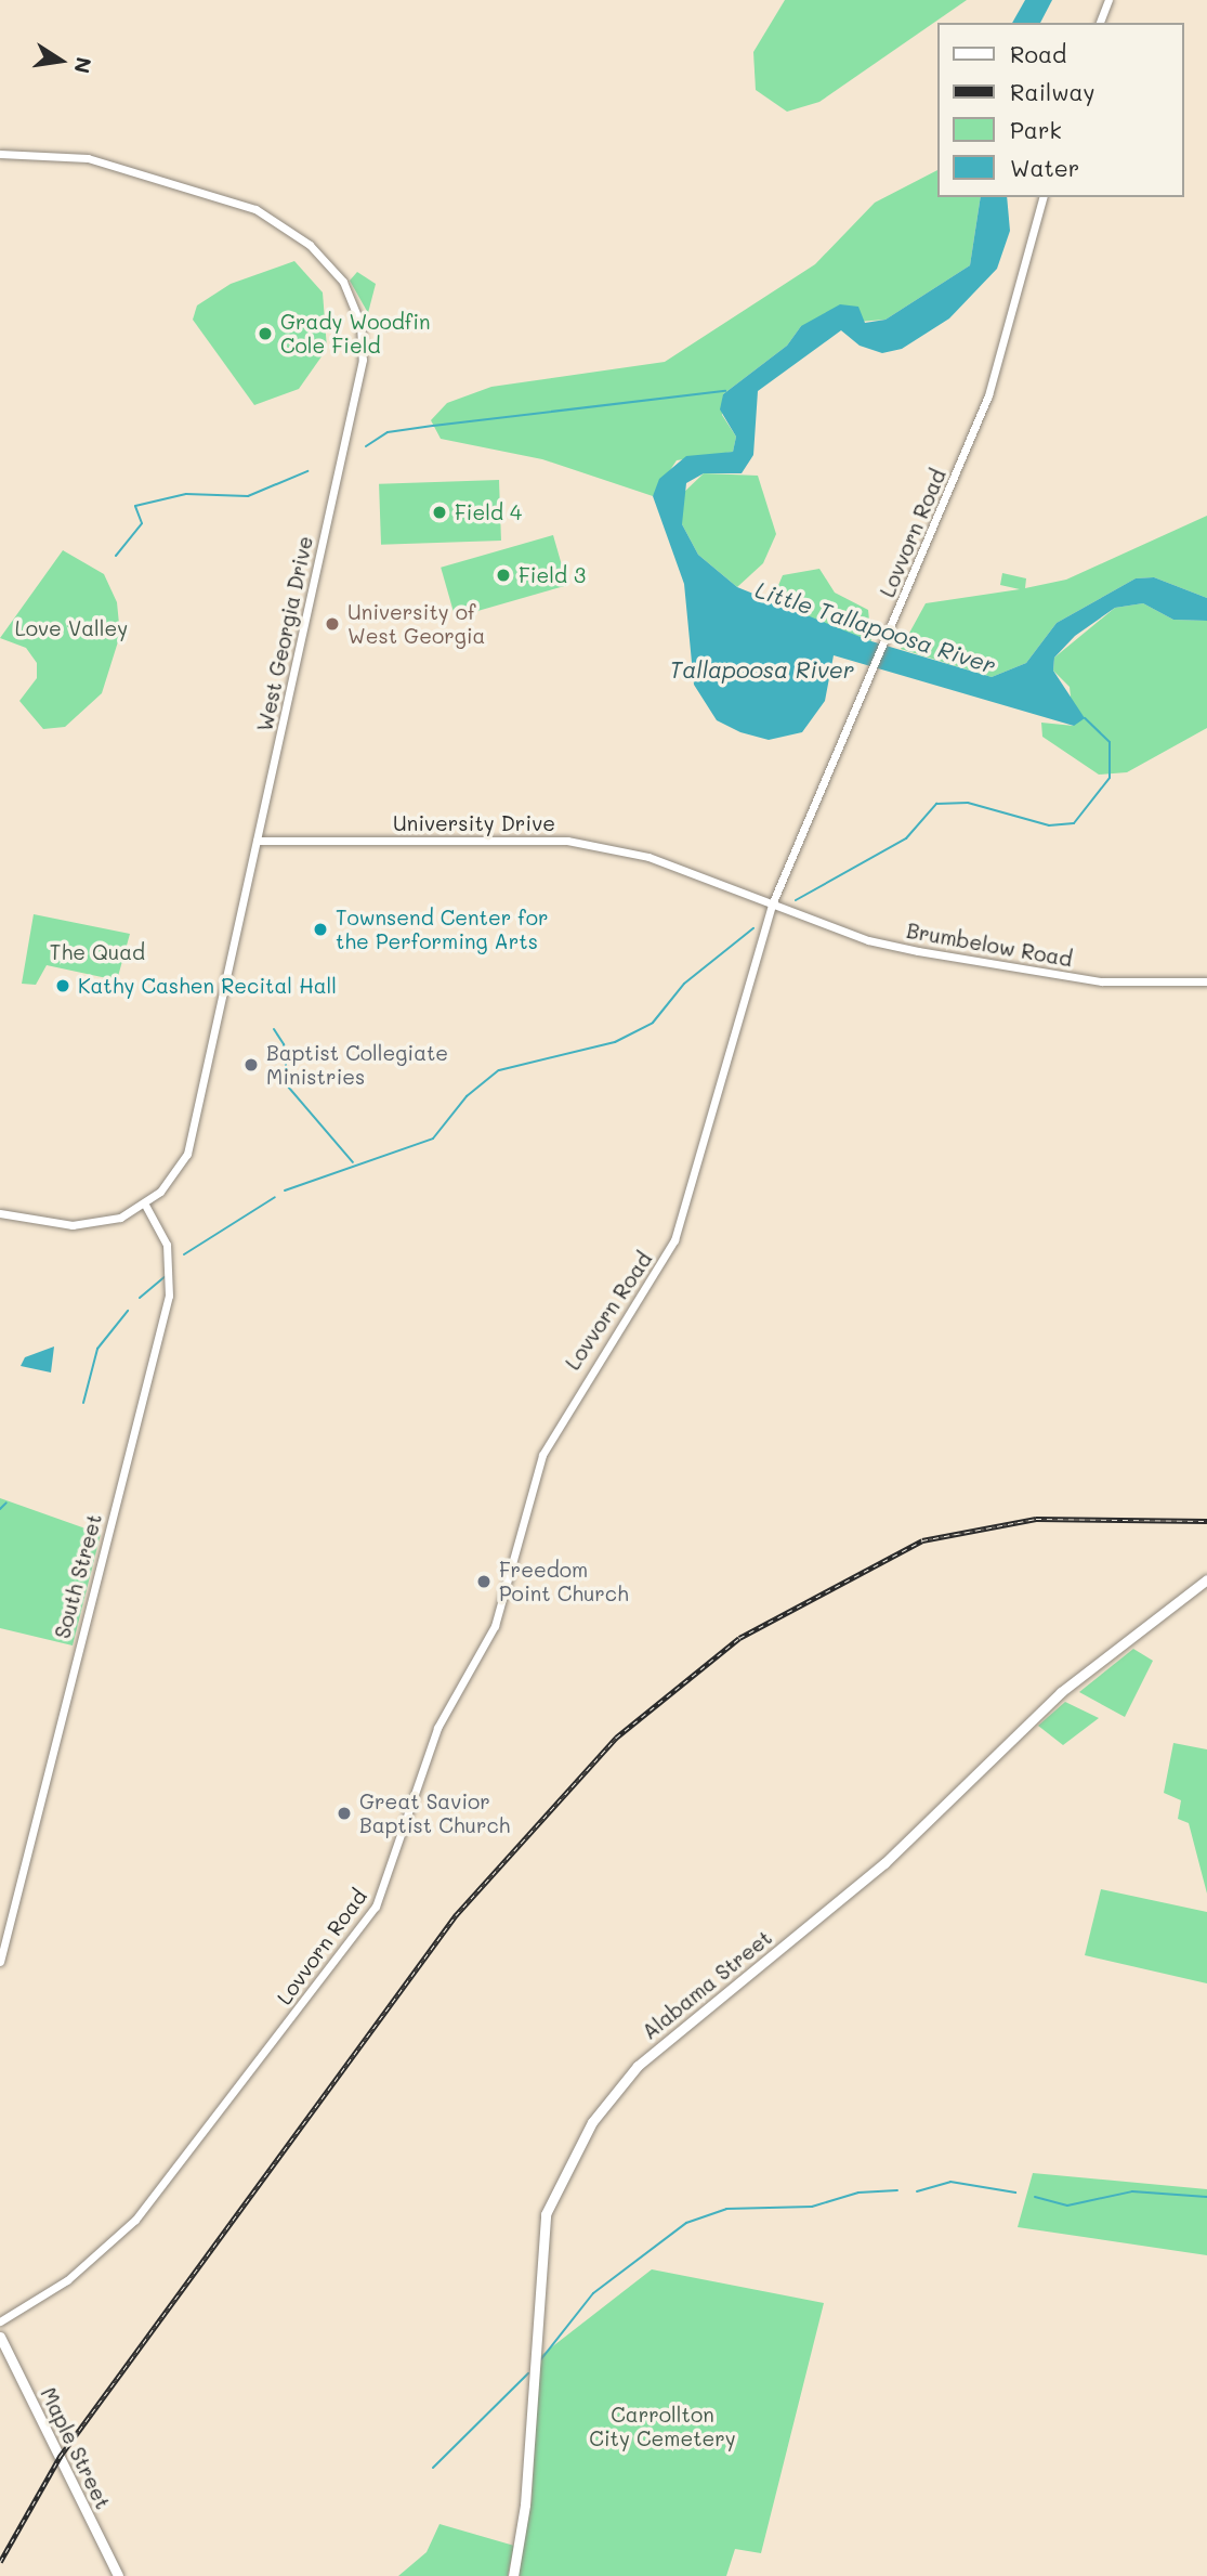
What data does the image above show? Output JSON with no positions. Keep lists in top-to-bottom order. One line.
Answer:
{"streets":{"main road":["Alabama Street","Maple Street"],"street":["Lovvorn Road","West Georgia Drive","University Drive","Brumbelow Road","South Street"]},"crossings":[["Lovvorn Road","University Drive"],["Lovvorn Road","Brumbelow Road"],["West Georgia Drive","University Drive"],["West Georgia Drive","South Street"],["University Drive","Brumbelow Road"]],"water":["Little Tallapoosa River","Tallapoosa River"],"parks":["Love Valley","The Quad","Carrollton City Cemetery"],"places":["Grady Woodfin Cole Field","Field 4","Field 3","University of West Georgia","Townsend Center for the Performing Arts","Kathy Cashen Recital Hall","Baptist Collegiate Ministries","Freedom Point Church","Great Savior Baptist Church"],"legend":["Road","Railway","Park","Water"],"north":"right"}
